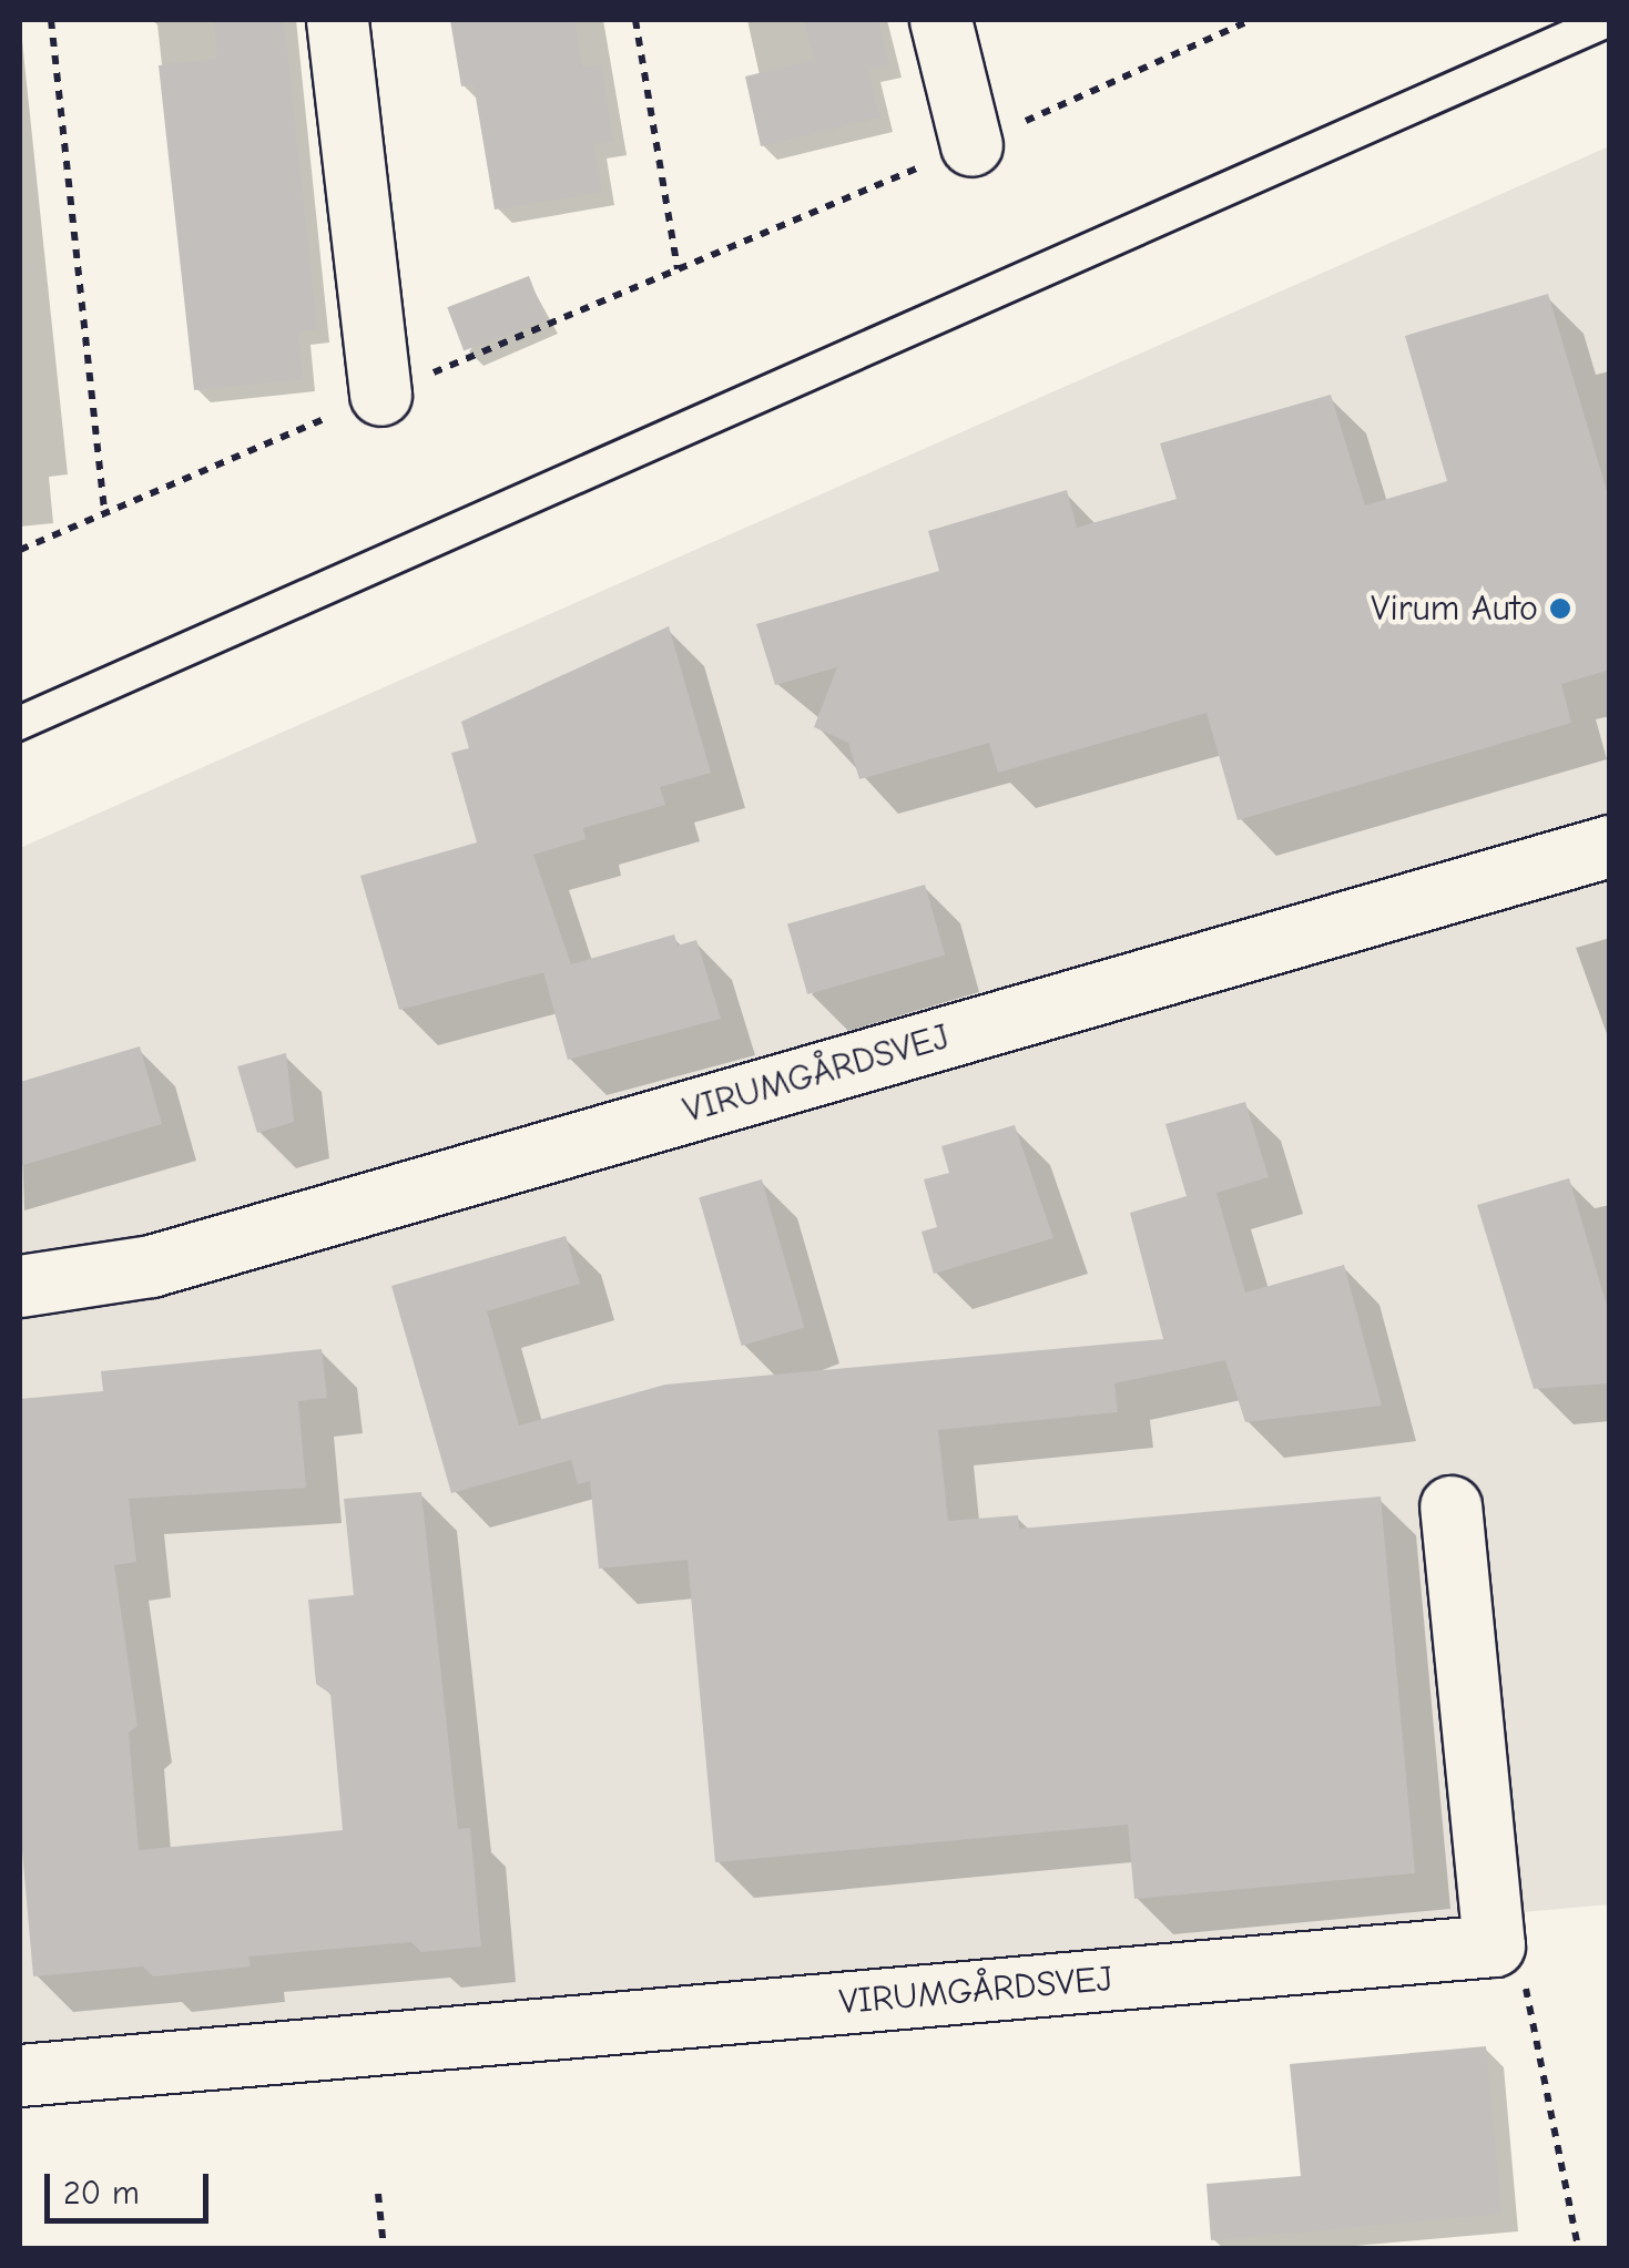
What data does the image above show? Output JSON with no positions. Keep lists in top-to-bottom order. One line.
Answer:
{"streets":{"street":["VIRUMGÅRDSVEJ"]},"places":["Virum Auto"],"scale_bar":"20 m"}
